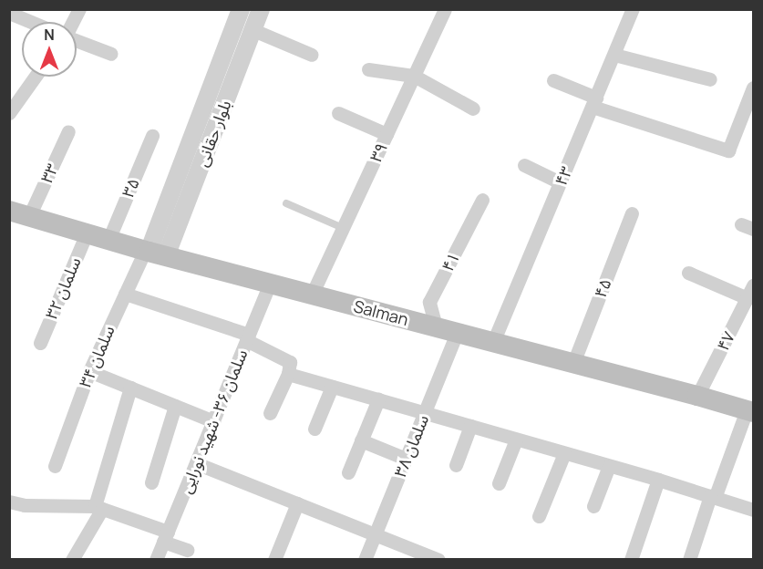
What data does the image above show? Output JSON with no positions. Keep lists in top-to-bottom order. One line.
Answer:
{"streets":{"main road":["Salman"],"street":["بلوار حقانی","۳۹","۳۳","۴۳","۳۵","۴۱","سلمان ۳۲","۴۵","۴۷","سلمان ۳۴","سلمان ۳۶- شهید نورایی","سلمان ۳۸"]},"crossings":[["بلوار حقانی","Salman"],["بلوار حقانی","سلمان ۳۴"],["۳۹","Salman"],["۳۳","Salman"],["۴۳","Salman"],["۳۵","Salman"],["۴۱","Salman"],["سلمان ۳۲","Salman"],["۴۵","Salman"],["Salman","۴۷"],["Salman","سلمان ۳۴"],["Salman","سلمان ۳۶- شهید نورایی"],["Salman","سلمان ۳۸"]],"north":"top"}
